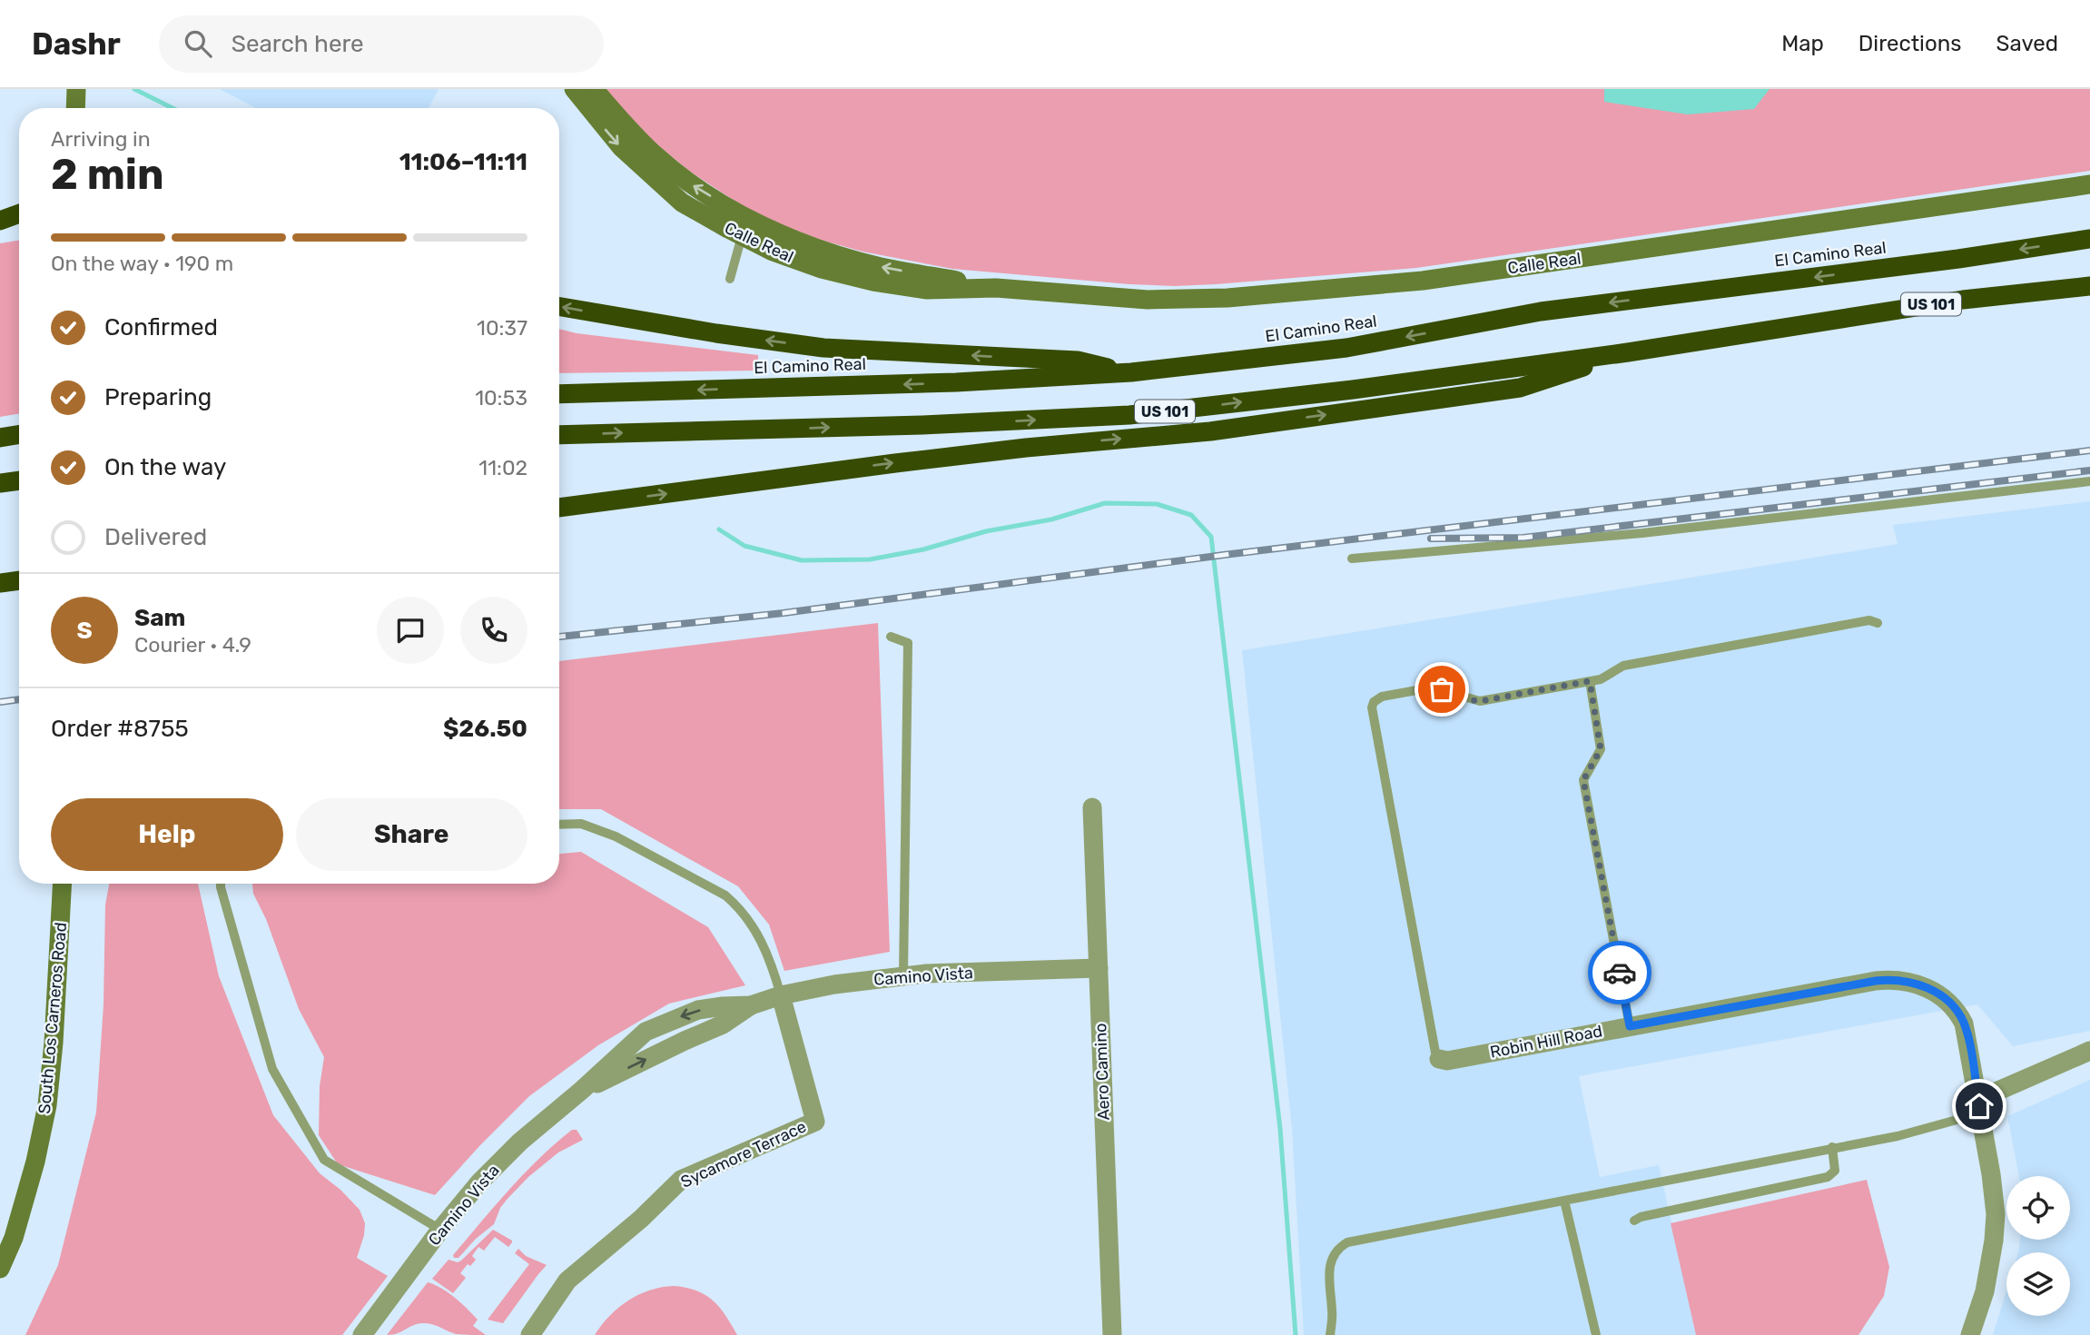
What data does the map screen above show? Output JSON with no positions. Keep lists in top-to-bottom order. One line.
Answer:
{"streets":{"highway":["El Camino Real","US 101"],"main road":["Calle Real","South Los Carneros Road"],"street":["Camino Vista","Robin Hill Road","Aero Camino","Sycamore Terrace"]},"crossings":[["Camino Vista","Aero Camino"],["Camino Vista","Sycamore Terrace"]],"page":{"header":"Dashr","search":"Search here","nav":["Map","Directions","Saved"],"heading":["2 min","Arriving in","11:06–11:11"],"panel":["Sam","Courier · 4.9","Order #8755","$26.50"],"bar":"On the way · 190 m","list":[["Confirmed","10:37"],["Preparing","10:53"],["On the way","11:02"],"Delivered"],"round":"S","buttons":["Help","Share"]}}
